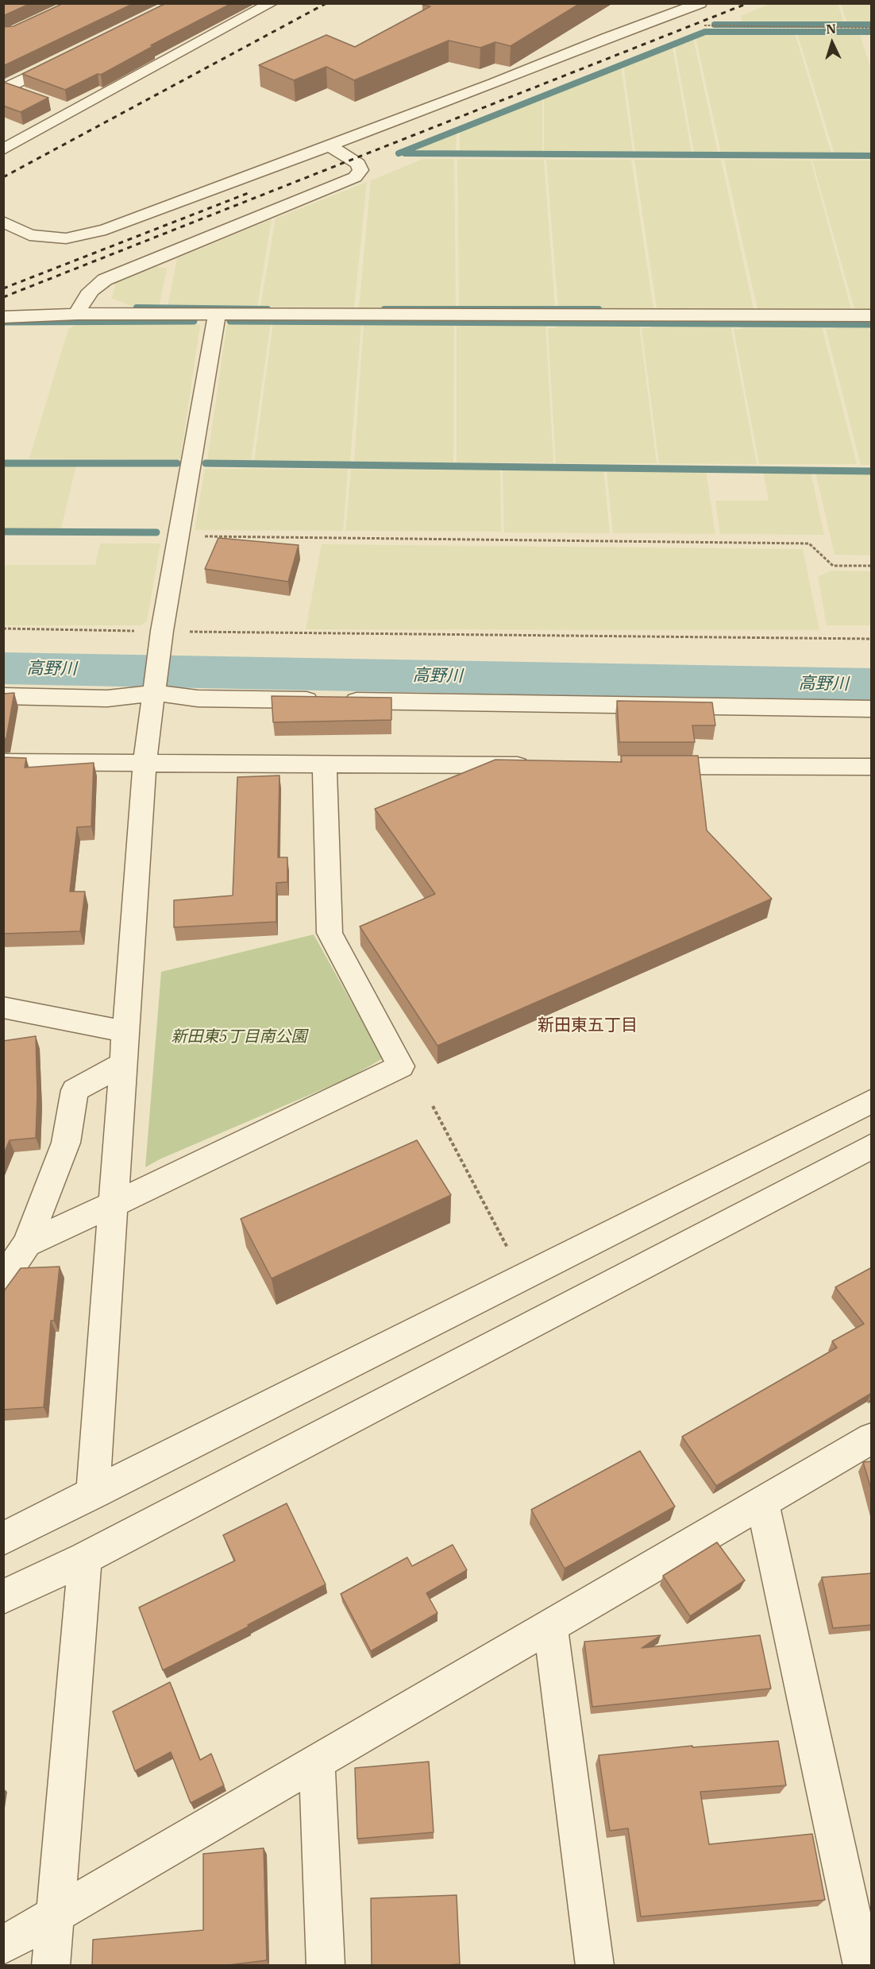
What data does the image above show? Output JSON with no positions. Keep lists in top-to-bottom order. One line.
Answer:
{"districts":["新田東五丁目"],"water":["高野川"],"parks":["新田東5丁目南公園"],"north":"top"}
